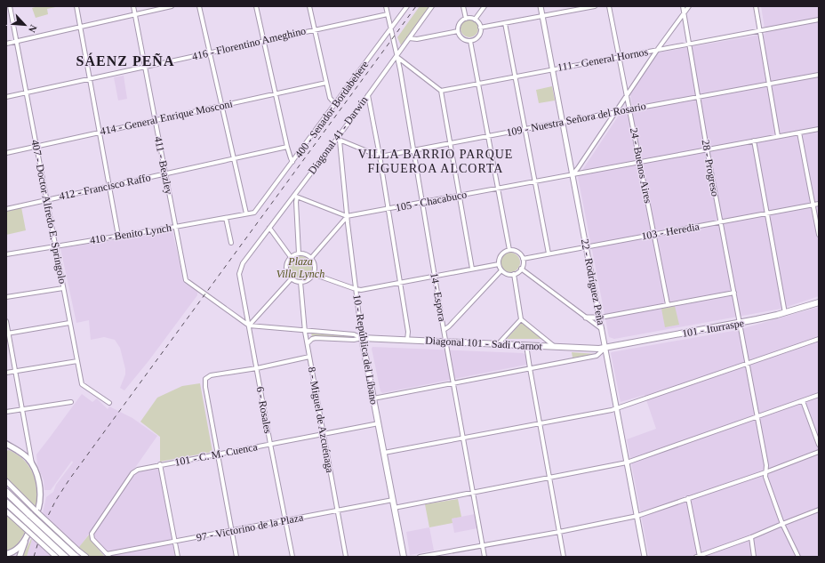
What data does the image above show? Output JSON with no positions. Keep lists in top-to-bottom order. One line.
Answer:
{"streets":{"main road":["101 - Iturraspe","Diagonal 101 - Sadi Carnot","10 - República del Líbano"],"street":["416 - Florentino Ameghino","111 - General Hornos","400 - Senador Bordabehere","414 - General Enrique Mosconi","109 - Nuestra Señora del Rosario","Diagonal 41 - Darwin","411 - Beazley","24 - Buenos Aires","28 - Progreso","412 - Francisco Raffo","105 - Chacabuco","407 - Doctor Alfredo E. Springolo","103 - Heredia","410 - Benito Lynch","22 - Rodríguez Peña","14 - Espora","6 - Rosales","8 - Miguel de Azcuénaga","101 - C. M. Cuenca","97 - Victorino de la Plaza"]},"crossings":[["416 - Florentino Ameghino","411 - Beazley"],["416 - Florentino Ameghino","407 - Doctor Alfredo E. Springolo"],["416 - Florentino Ameghino","14 - Espora"],["111 - General Hornos","24 - Buenos Aires"],["111 - General Hornos","28 - Progreso"],["111 - General Hornos","22 - Rodríguez Peña"],["400 - Senador Bordabehere","410 - Benito Lynch"],["400 - Senador Bordabehere","14 - Espora"],["414 - General Enrique Mosconi","411 - Beazley"],["414 - General Enrique Mosconi","407 - Doctor Alfredo E. Springolo"],["109 - Nuestra Señora del Rosario","24 - Buenos Aires"],["109 - Nuestra Señora del Rosario","28 - Progreso"],["109 - Nuestra Señora del Rosario","22 - Rodríguez Peña"],["109 - Nuestra Señora del Rosario","14 - Espora"],["Diagonal 41 - Darwin","105 - Chacabuco"],["Diagonal 41 - Darwin","14 - Espora"],["Diagonal 41 - Darwin","10 - República del Líbano"],["Diagonal 41 - Darwin","6 - Rosales"],["411 - Beazley","412 - Francisco Raffo"],["411 - Beazley","410 - Benito Lynch"],["411 - Beazley","Diagonal 101 - Sadi Carnot"],["411 - Beazley","6 - Rosales"],["24 - Buenos Aires","105 - Chacabuco"],["24 - Buenos Aires","103 - Heredia"],["28 - Progreso","105 - Chacabuco"],["28 - Progreso","103 - Heredia"],["28 - Progreso","101 - Iturraspe"],["412 - Francisco Raffo","407 - Doctor Alfredo E. Springolo"],["105 - Chacabuco","22 - Rodríguez Peña"],["105 - Chacabuco","14 - Espora"],["105 - Chacabuco","10 - República del Líbano"],["407 - Doctor Alfredo E. Springolo","410 - Benito Lynch"],["103 - Heredia","22 - Rodríguez Peña"],["22 - Rodríguez Peña","101 - Iturraspe"],["22 - Rodríguez Peña","Diagonal 101 - Sadi Carnot"],["14 - Espora","Diagonal 101 - Sadi Carnot"],["101 - Iturraspe","Diagonal 101 - Sadi Carnot"],["Diagonal 101 - Sadi Carnot","10 - República del Líbano"],["Diagonal 101 - Sadi Carnot","6 - Rosales"],["Diagonal 101 - Sadi Carnot","8 - Miguel de Azcuénaga"],["10 - República del Líbano","101 - C. M. Cuenca"],["10 - República del Líbano","97 - Victorino de la Plaza"],["6 - Rosales","101 - C. M. Cuenca"],["6 - Rosales","97 - Victorino de la Plaza"],["8 - Miguel de Azcuénaga","101 - C. M. Cuenca"],["8 - Miguel de Azcuénaga","97 - Victorino de la Plaza"],["101 - C. M. Cuenca","97 - Victorino de la Plaza"]],"districts":["SÁENZ PEÑA","VILLA BARRIO PARQUE FIGUEROA ALCORTA"],"parks":["Plaza Villa Lynch"],"north":"bottom right"}
